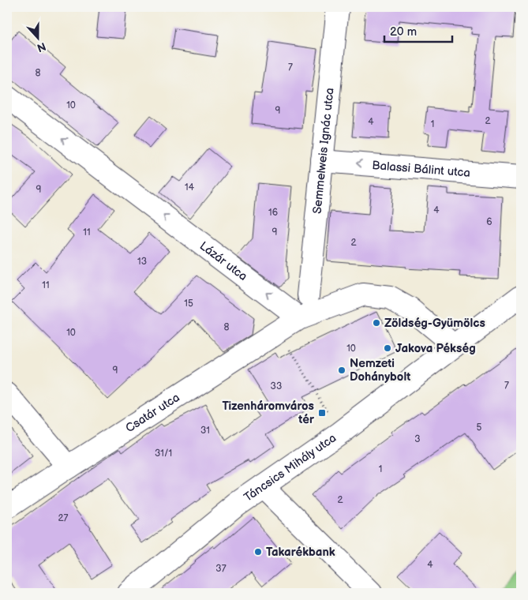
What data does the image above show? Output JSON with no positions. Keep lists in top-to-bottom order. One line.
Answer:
{"streets":{"street":["Semmelweis Ignác utca","Balassi Bálint utca","Lázár utca","Csatár utca","Táncsics Mihály utca"]},"crossings":[["Semmelweis Ignác utca","Balassi Bálint utca"],["Lázár utca","Csatár utca"]],"one_way":["Balassi Bálint utca","Lázár utca"],"places":{"other":["Zöldség-Gyümölcs","Jakova Pékség","Nemzeti Dohánybolt","Takarékbank"],"transit":["Tizenháromváros tér"]},"house_numbers":["7","8","10","9","2","4","1","14","9","4","16","6","11","9","2","13","11","15","8","10","10","9","7","33","5","31","3","31/1","1","2","27","4","37"],"scale_bar":"20 m","north":"bottom"}
